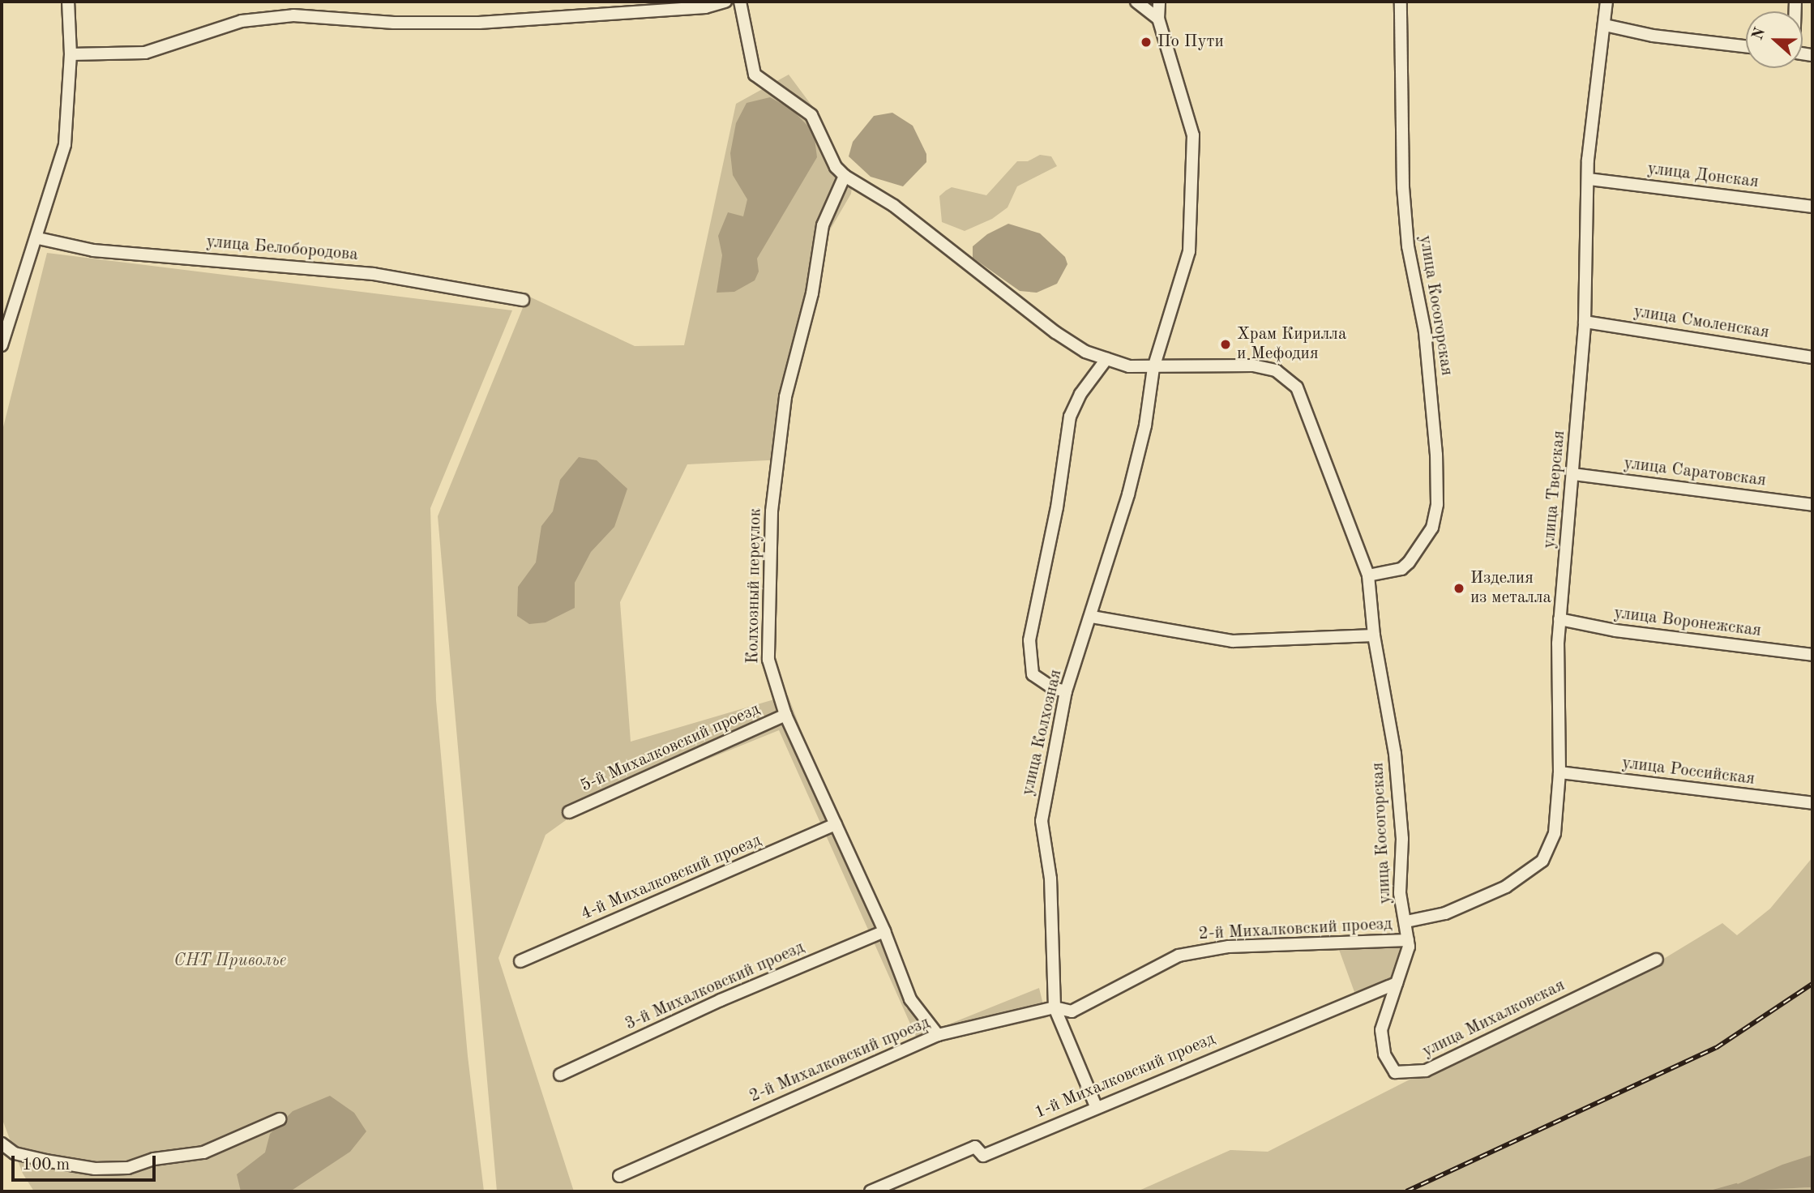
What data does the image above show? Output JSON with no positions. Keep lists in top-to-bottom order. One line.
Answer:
{"streets":{"street":["улица Донская","улица Белобородова","улица Косогорская","улица Смоленская","улица Саратовская","улица Тверская","Колхозный переулок","улица Воронежская","улица Колхозная","5-й Михалковский проезд","улица Российская","4-й Михалковский проезд","2-й Михалковский проезд","3-й Михалковский проезд","улица Михалковская","1-й Михалковский проезд"]},"crossings":[["улица Донская","улица Тверская"],["улица Косогорская","улица Тверская"],["улица Косогорская","Колхозный переулок"],["улица Косогорская","улица Колхозная"],["улица Косогорская","улица Михалковская"],["улица Смоленская","улица Тверская"],["улица Саратовская","улица Тверская"],["улица Тверская","улица Воронежская"],["улица Тверская","улица Российская"],["улица Тверская","улица Михалковская"],["Колхозный переулок","5-й Михалковский проезд"],["Колхозный переулок","4-й Михалковский проезд"],["Колхозный переулок","2-й Михалковский проезд"],["Колхозный переулок","3-й Михалковский проезд"],["улица Колхозная","2-й Михалковский проезд"],["улица Колхозная","1-й Михалковский проезд"],["2-й Михалковский проезд","улица Михалковская"],["улица Михалковская","1-й Михалковский проезд"]],"parks":["СНТ Приволье"],"places":["По Пути","Храм Кирилла и Мефодия","Изделия из металла"],"scale_bar":"100 m","north":"left"}
